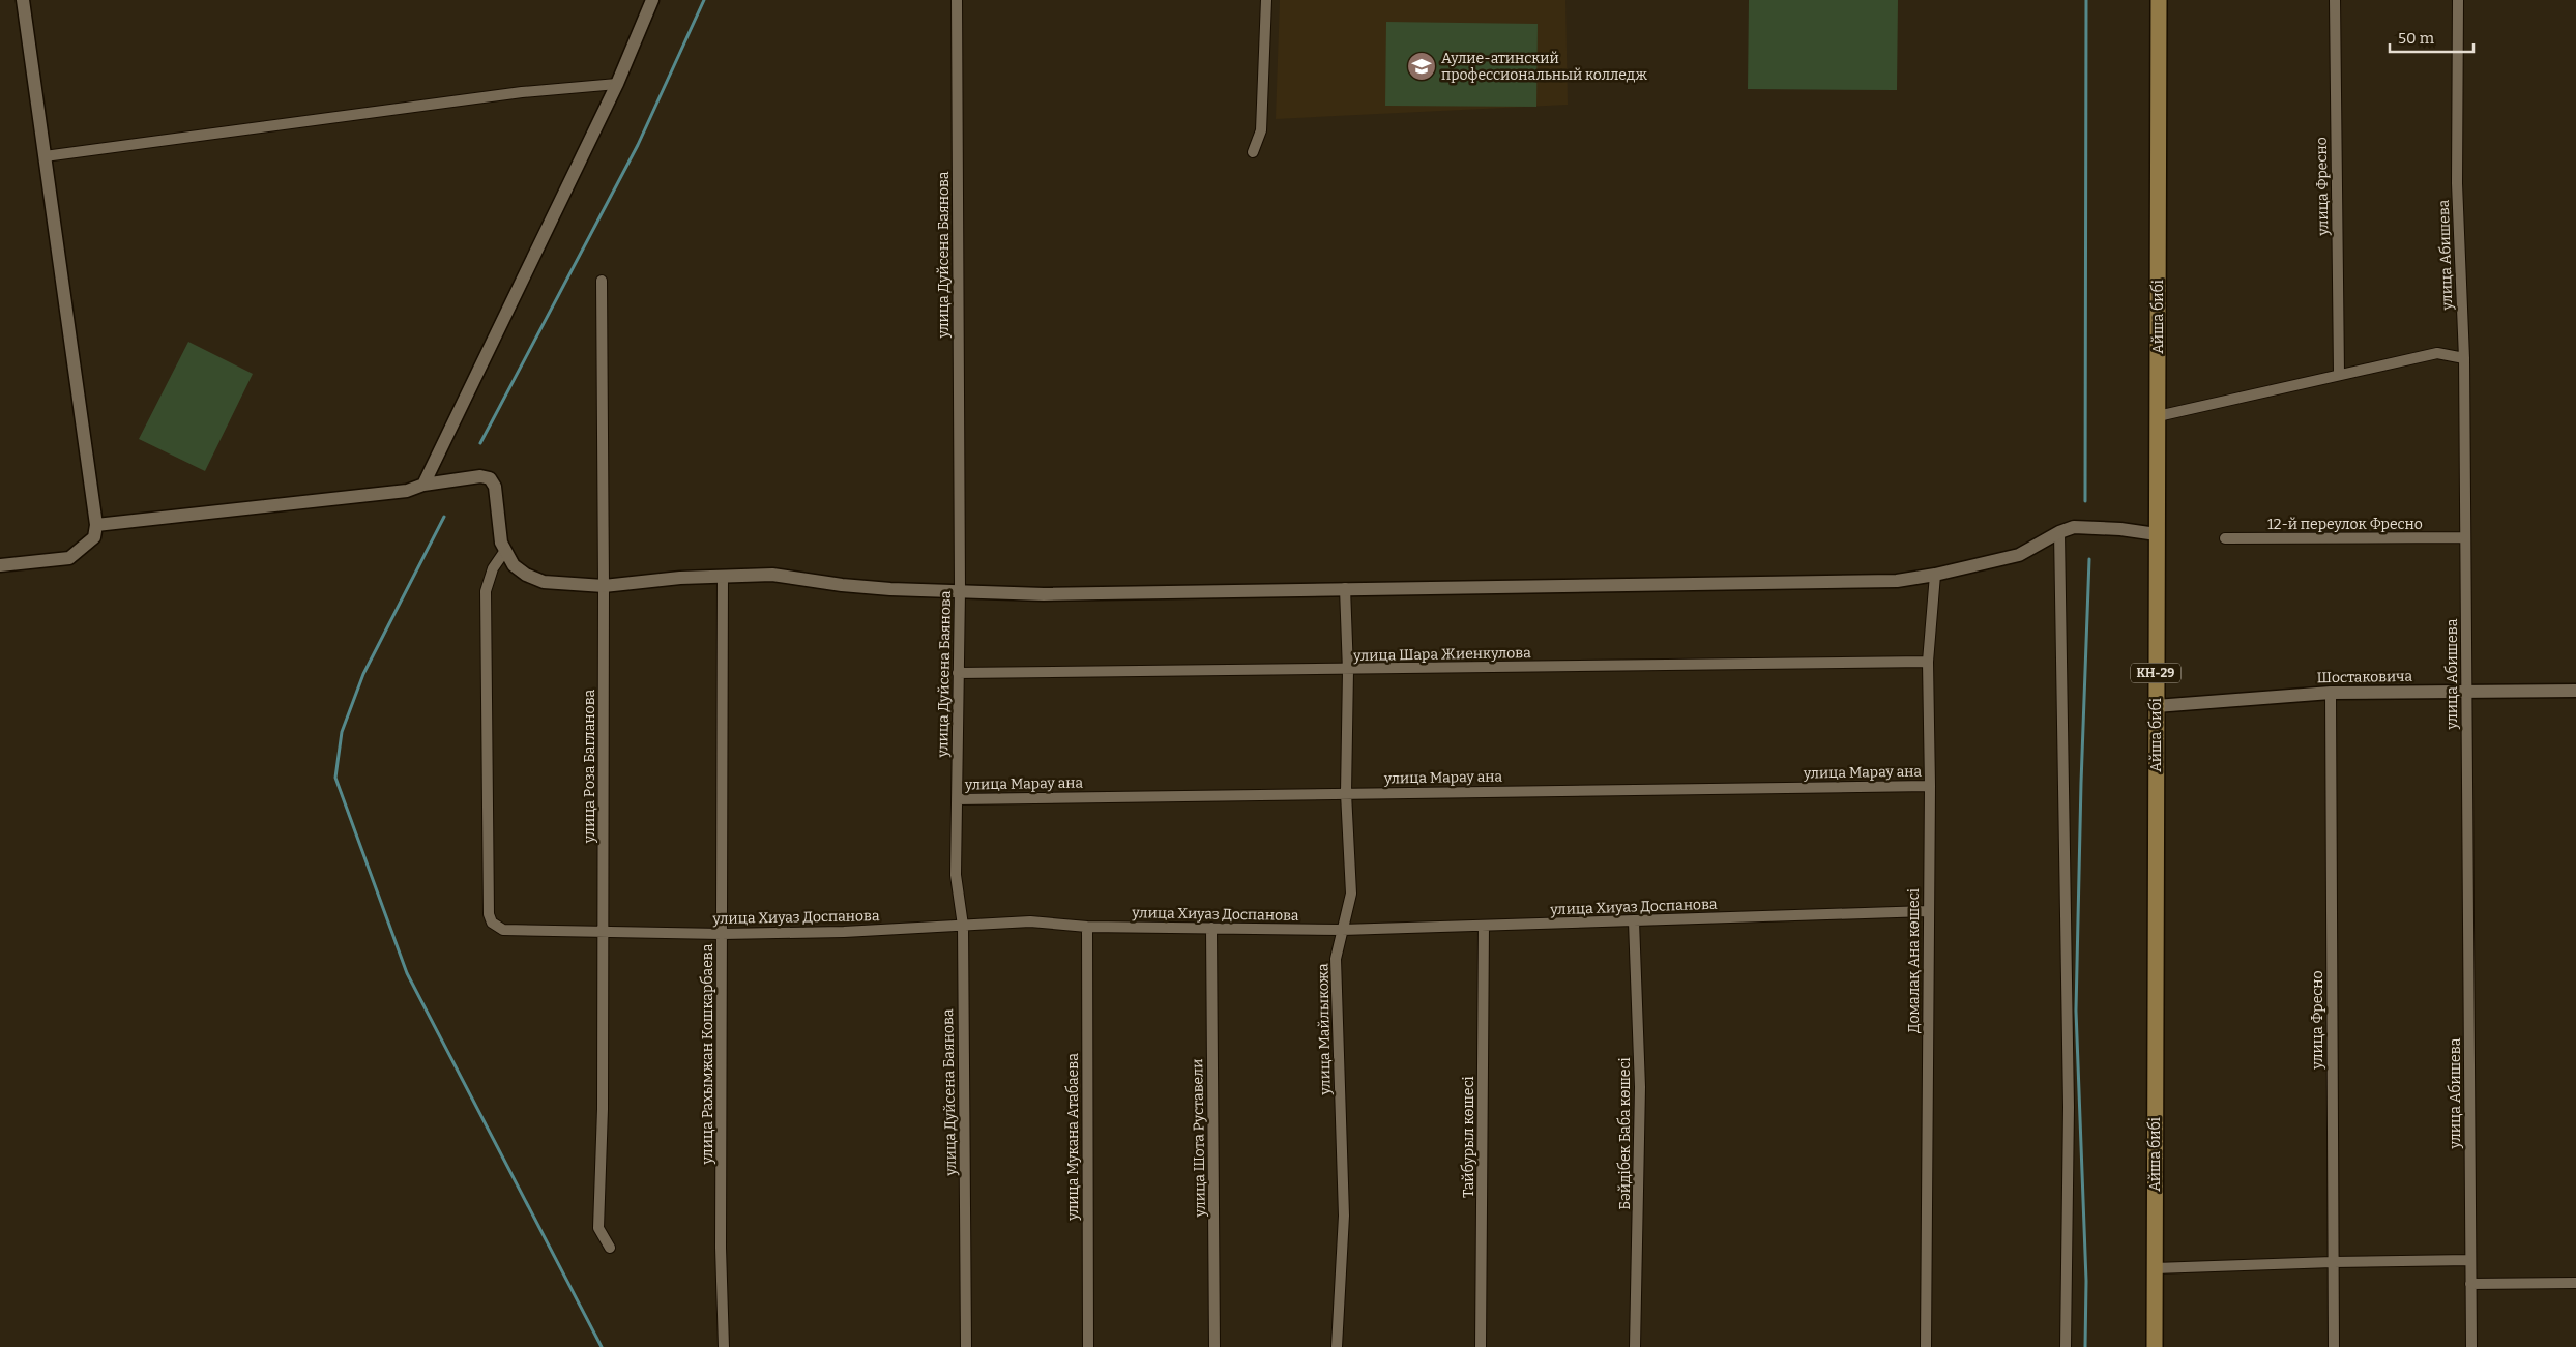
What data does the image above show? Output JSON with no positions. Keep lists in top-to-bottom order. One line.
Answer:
{"streets":{"main road":["Айша бибі","КН-29"],"street":["улица Фресно","улица Дуйсена Баянова","улица Абишева","12-й переулок Фресно","улица Шара Жиенкулова","Шостаковича","улица Роза Багланова","улица Марау ана","улица Хиуаз Доспанова","Домалақ Ана көшесі","улица Майлыкожа","улица Рахымжан Кошкарбаева","Бәйдібек Баба көшесі","улица Мукана Атабаева","Тайбурыл көшесі","улица Шота Руставели"]},"crossings":[["улица Фресно","Шостаковича"],["улица Дуйсена Баянова","улица Шара Жиенкулова"],["улица Дуйсена Баянова","улица Марау ана"],["улица Дуйсена Баянова","улица Хиуаз Доспанова"],["улица Абишева","12-й переулок Фресно"],["улица Абишева","Шостаковича"],["Айша бибі","Шостаковича"],["улица Шара Жиенкулова","Домалақ Ана көшесі"],["улица Шара Жиенкулова","улица Майлыкожа"],["улица Роза Багланова","улица Хиуаз Доспанова"],["улица Марау ана","Домалақ Ана көшесі"],["улица Марау ана","улица Майлыкожа"],["улица Хиуаз Доспанова","Домалақ Ана көшесі"],["улица Хиуаз Доспанова","улица Майлыкожа"],["улица Хиуаз Доспанова","улица Рахымжан Кошкарбаева"],["улица Хиуаз Доспанова","Бәйдібек Баба көшесі"],["улица Хиуаз Доспанова","улица Мукана Атабаева"],["улица Хиуаз Доспанова","Тайбурыл көшесі"],["улица Хиуаз Доспанова","улица Шота Руставели"]],"places":{"school or university":["Аулие-атинский профессиональный колледж"]},"scale_bar":"50 m"}
